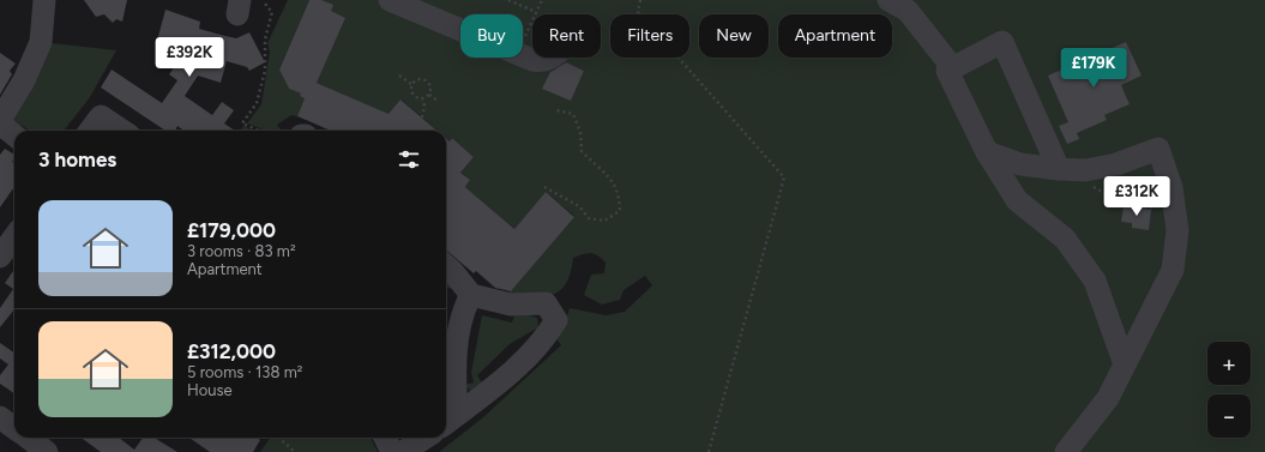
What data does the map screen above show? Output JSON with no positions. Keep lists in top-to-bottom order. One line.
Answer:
{"page":{"chip":["Buy","Rent","Filters","New","Apartment"],"price":["£392K","£179K","£312K"],"heading":"3 homes","list":[{"name":"£179,000","note":"3 rooms · 83 m² · Apartment"},{"name":"£312,000","note":"5 rooms · 138 m² · House"}],"map_buttons":["+","−"]}}
